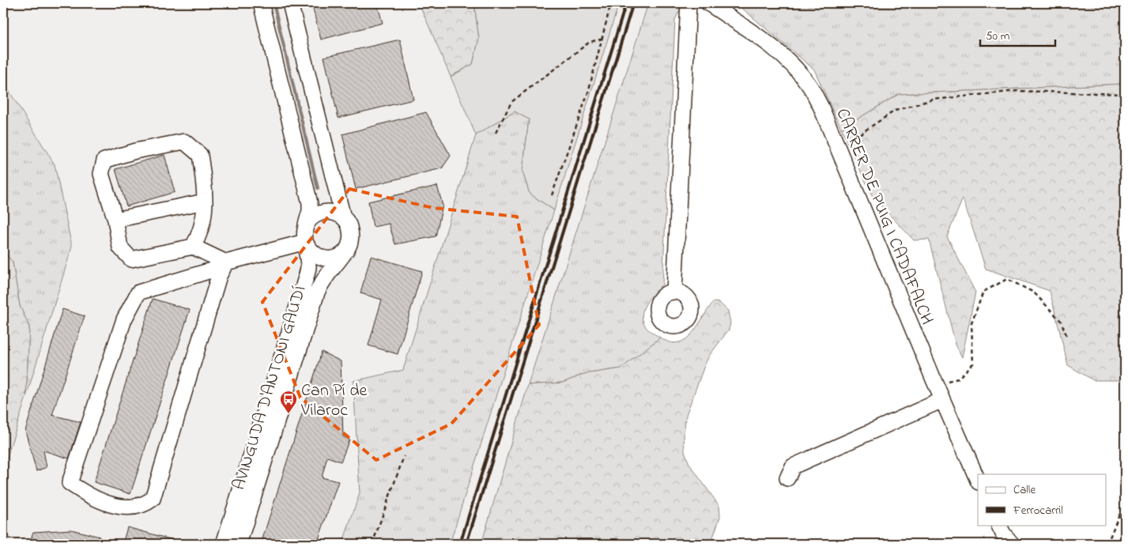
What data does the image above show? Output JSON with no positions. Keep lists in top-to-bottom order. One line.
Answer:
{"streets":{"street":["CARRER DE PUIG I CADAFALCH","AVINGUDA D'ANTONI GAUDÍ"]},"places":{"bus stop":["Can Pí de Vilaroc"]},"legend":["Calle","Ferrocarril"],"scale_bar":"50 m"}
